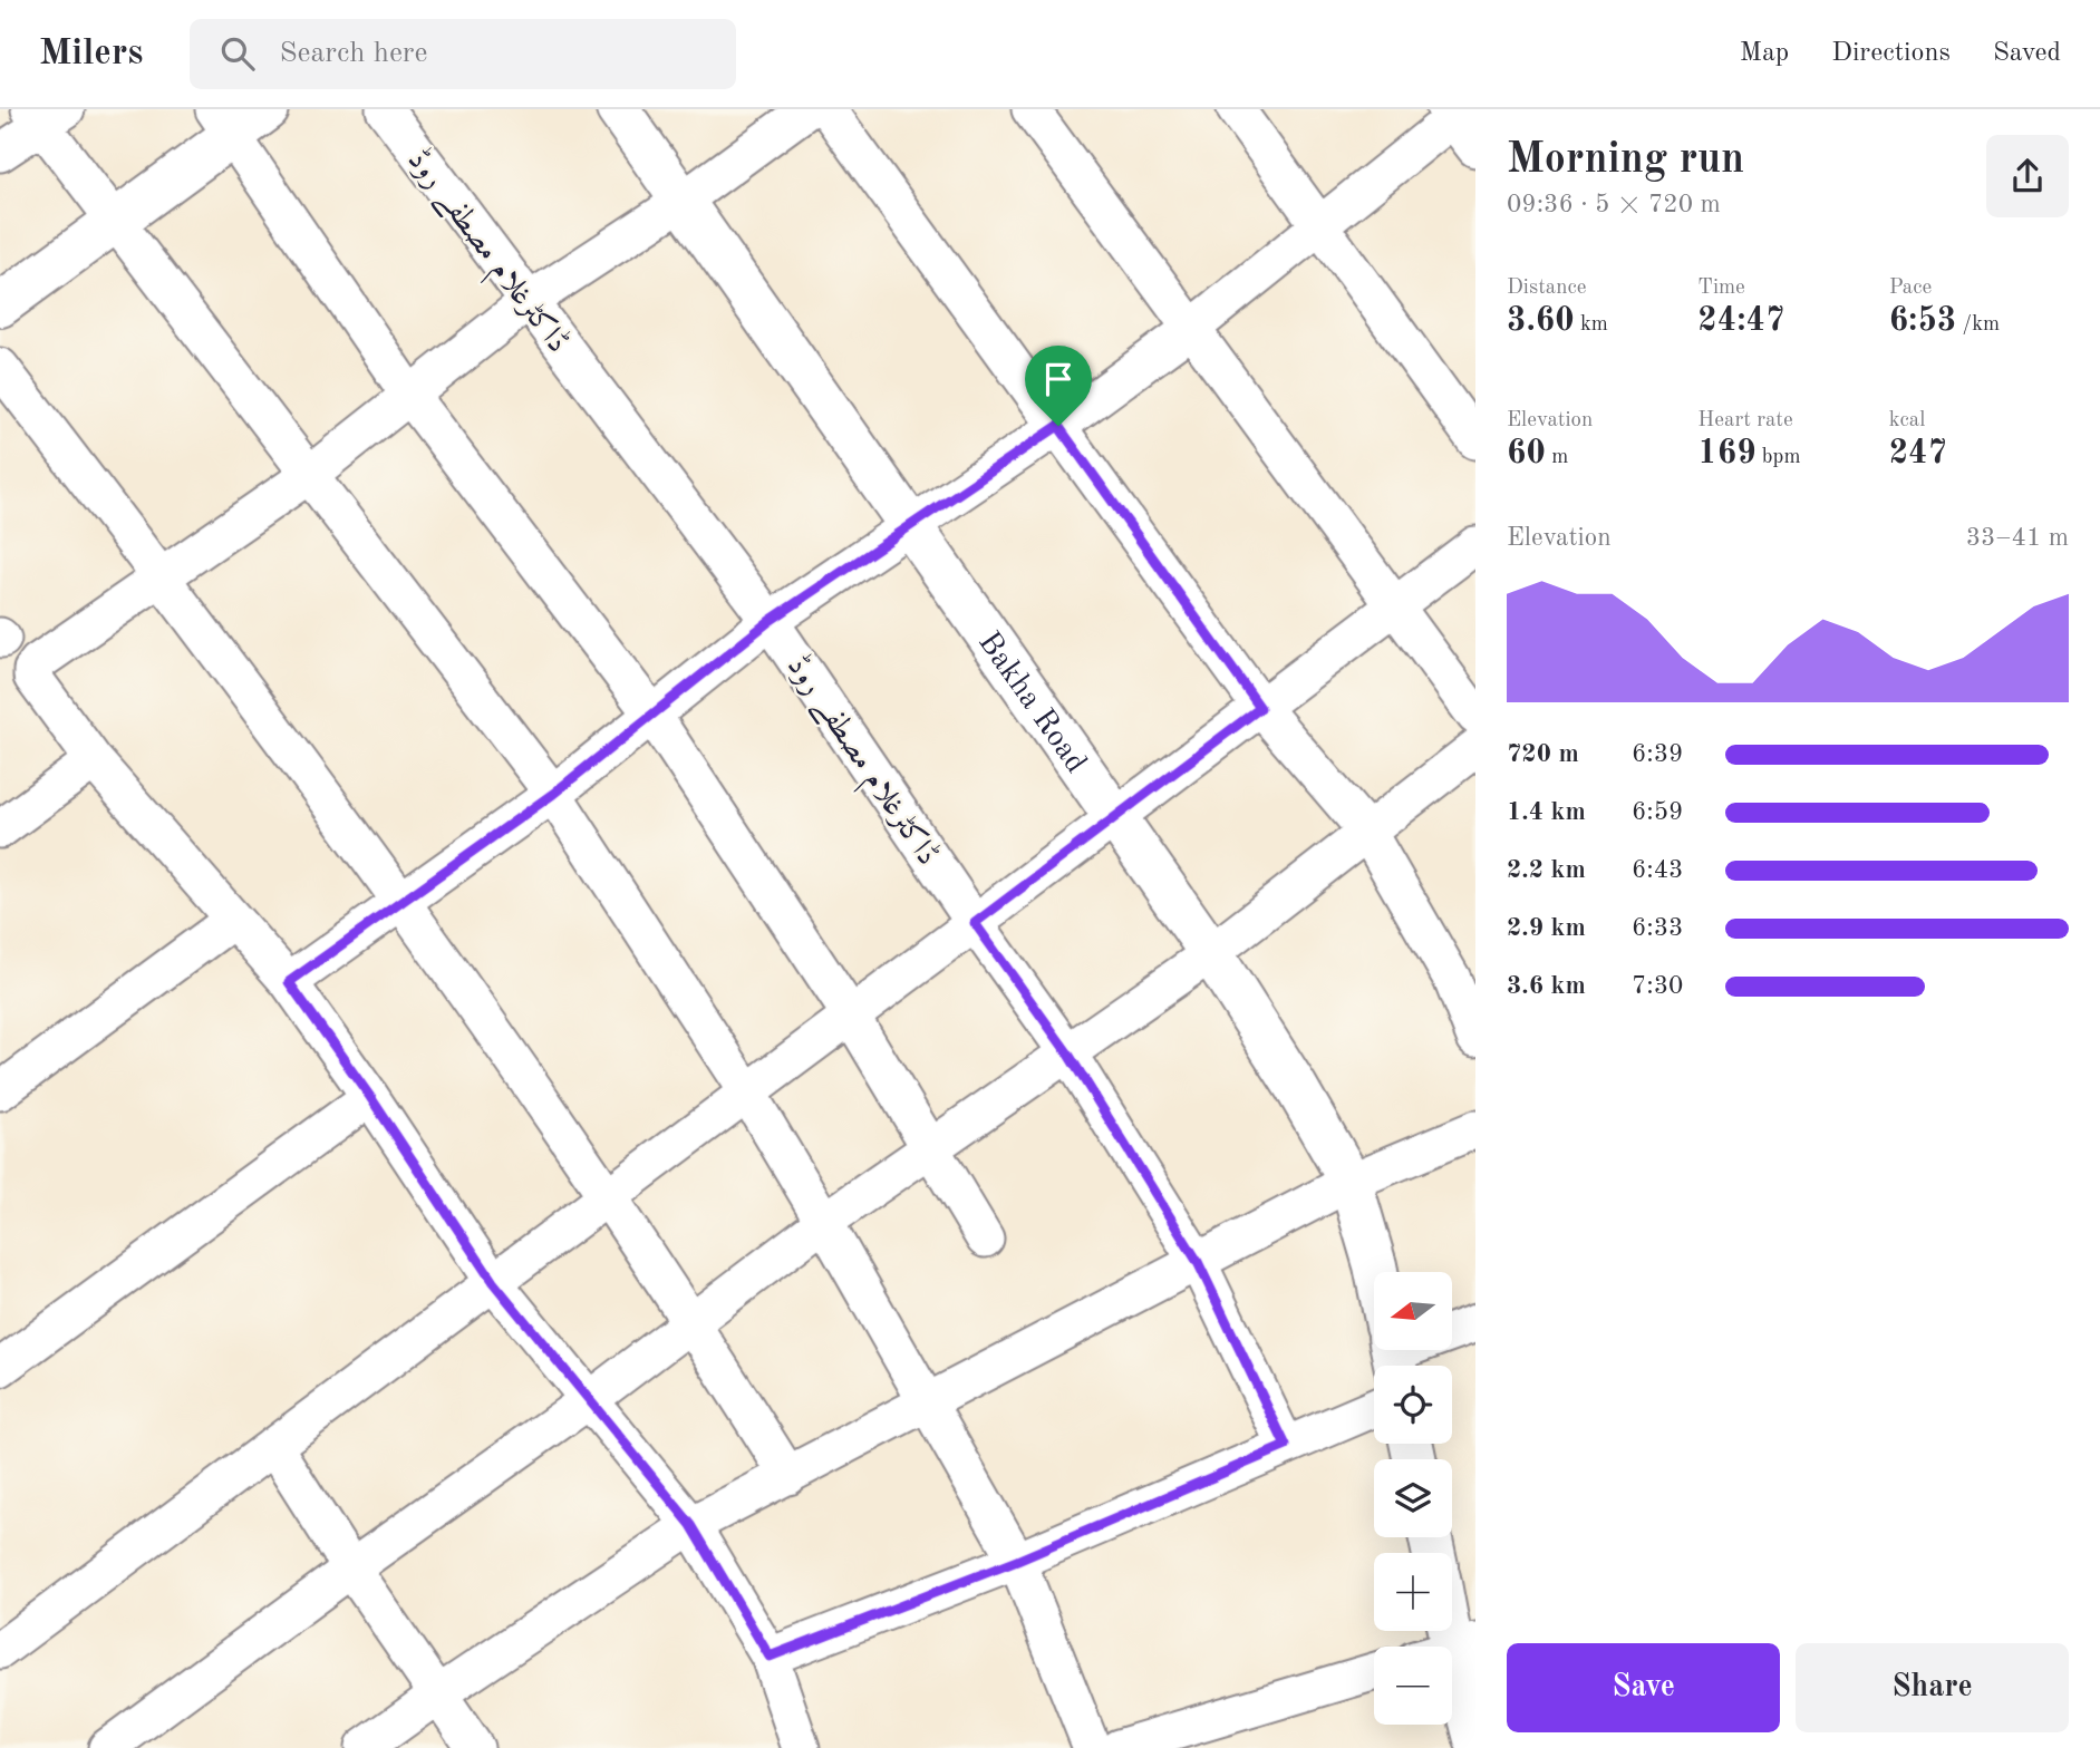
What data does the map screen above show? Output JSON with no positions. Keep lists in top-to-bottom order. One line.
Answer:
{"streets":{"street":["ڈاکٹرغلام مصطفے روڈ","Bakha Road"]},"north":"left","page":{"header":"Milers","search":"Search here","nav":["Map","Directions","Saved"],"heading":["Morning run","09:36 · 5 × 720 m"],"stats":[["Distance","3.60 km"],["Time","24:47"],["Pace","6:53 /km"],["Elevation","60 m"],["Heart rate","169 bpm"],["kcal","247"]],"chart":["Elevation","33–41 m"],"list":[{"name":"720 m","note":"6:39"},{"name":"1.4 km","note":"6:59"},{"name":"2.2 km","note":"6:43"},{"name":"2.9 km","note":"6:33"},{"name":"3.6 km","note":"7:30"}],"map_buttons":["+","−"],"buttons":["Save","Share"]}}
